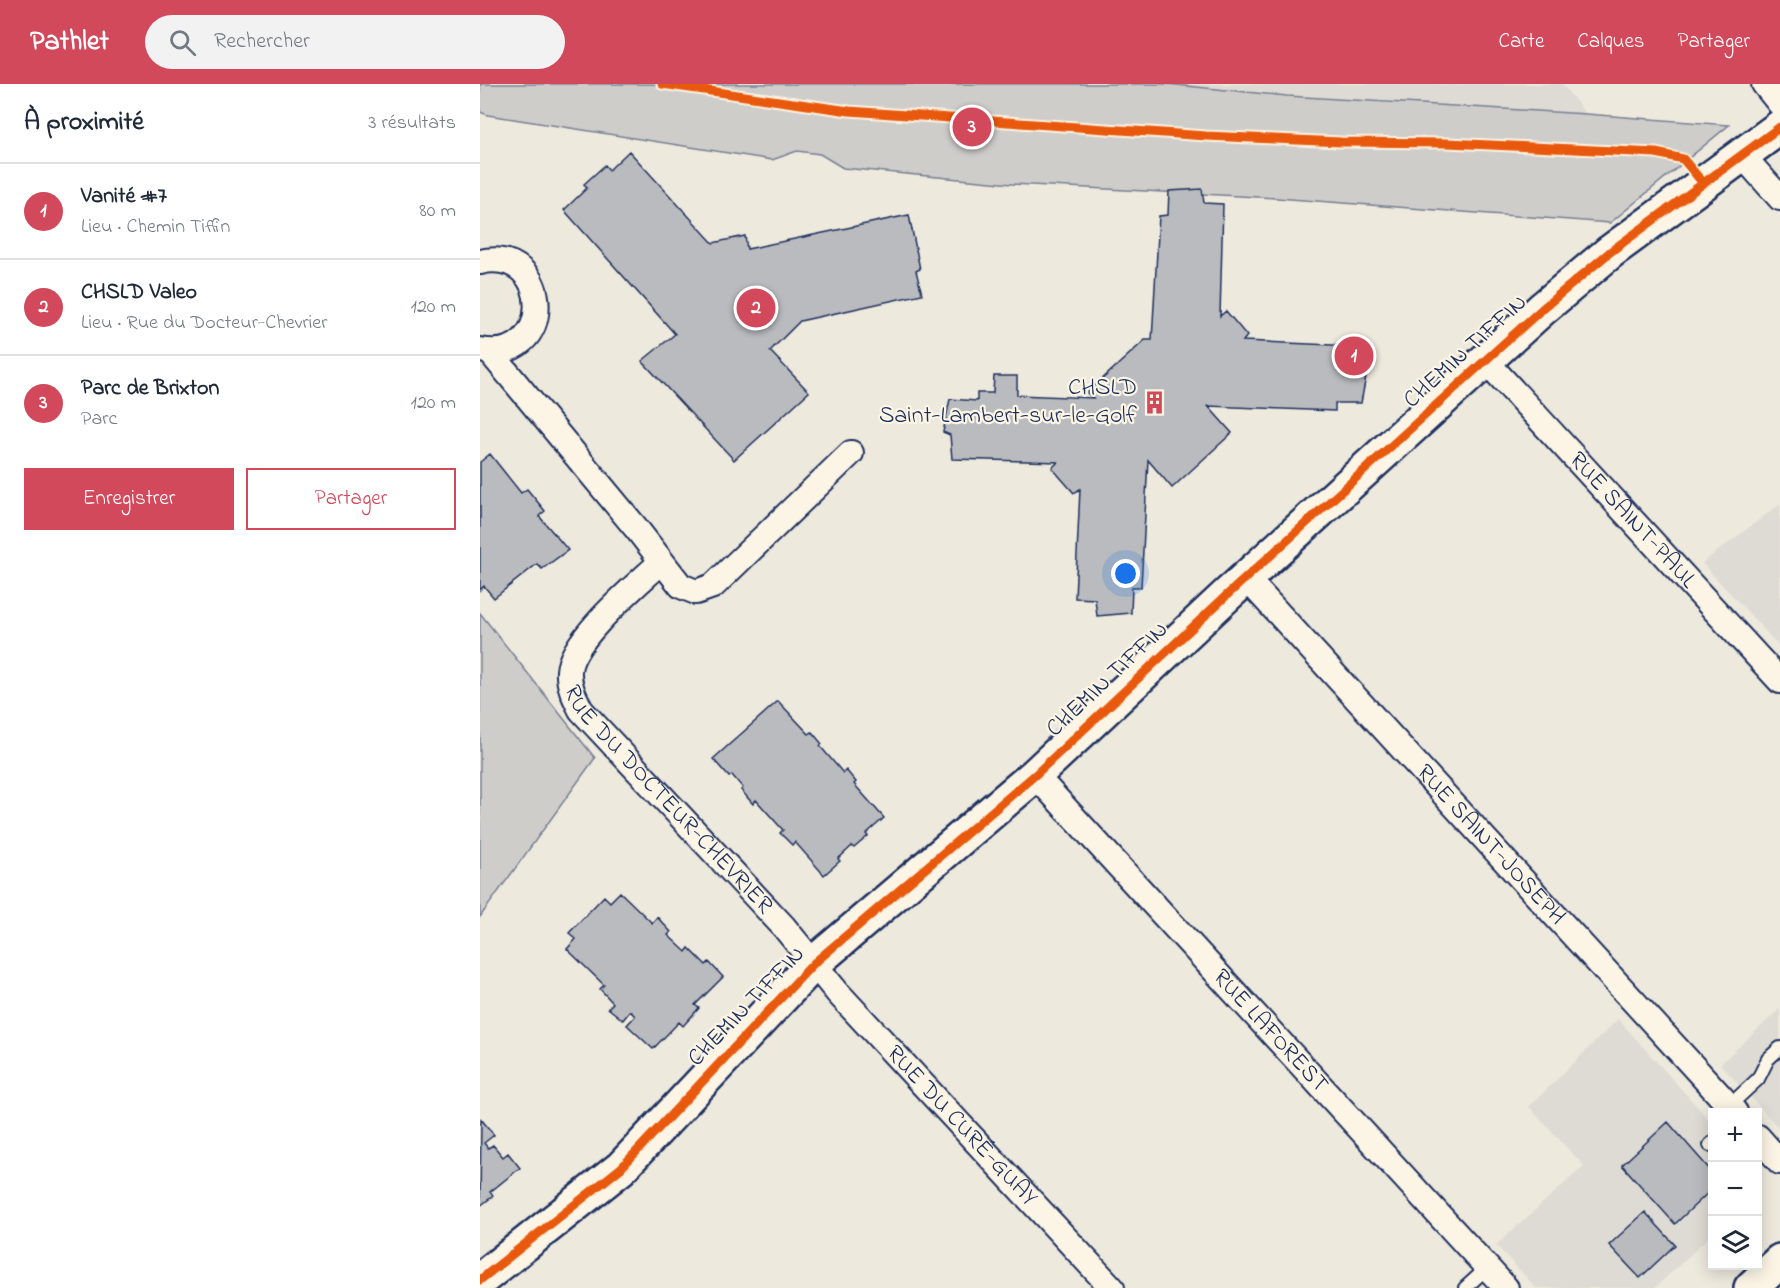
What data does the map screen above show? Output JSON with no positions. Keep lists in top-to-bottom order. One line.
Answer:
{"streets":{"main road":["CHEMIN TIFFIN"],"street":["RUE SAINT-PAUL","RUE DU DOCTEUR-CHEVRIER","RUE SAINT-JOSEPH","RUE LAFOREST","RUE DU CURÉ-GUAY"]},"crossings":[["CHEMIN TIFFIN","RUE SAINT-PAUL"],["CHEMIN TIFFIN","RUE DU DOCTEUR-CHEVRIER"],["CHEMIN TIFFIN","RUE SAINT-JOSEPH"],["CHEMIN TIFFIN","RUE LAFOREST"],["CHEMIN TIFFIN","RUE DU CURÉ-GUAY"],["RUE DU DOCTEUR-CHEVRIER","RUE DU CURÉ-GUAY"]],"places":{"building":["CHSLD Saint-Lambert-sur-le-Golf"]},"page":{"header":"Pathlet","search":"Rechercher","nav":["Carte","Calques","Partager"],"heading":["À proximité","3 résultats"],"pins":["3","2","1"],"list":[{"mark":"1","name":"Vanité #7","note":"Lieu · Chemin Tiffin","value":"80 m"},{"mark":"2","name":"CHSLD Valeo","note":"Lieu · Rue du Docteur-Chevrier","value":"120 m"},{"mark":"3","name":"Parc de Brixton","note":"Parc","value":"120 m"}],"buttons":["Enregistrer","Partager"],"map_buttons":["+","−"]}}
